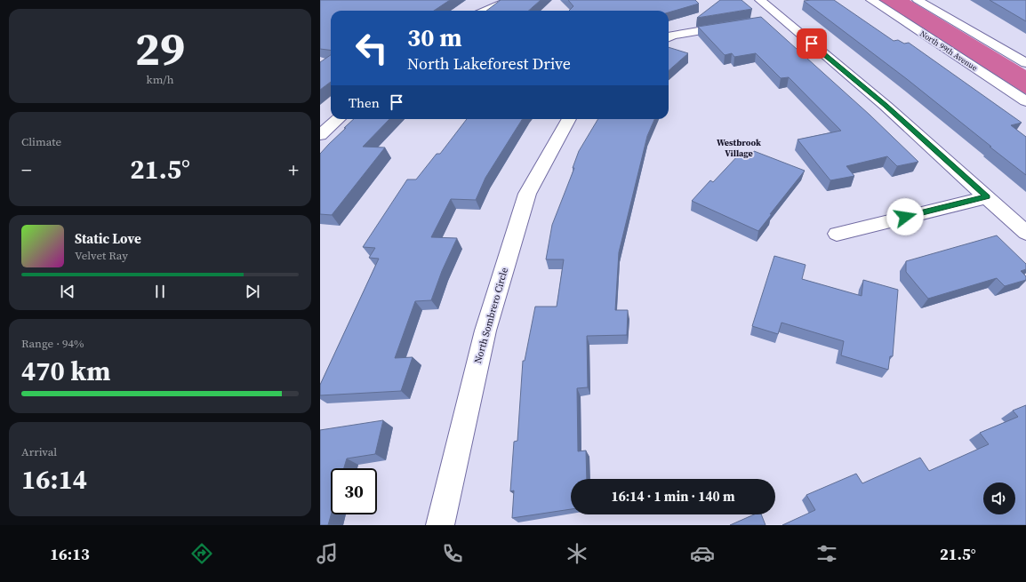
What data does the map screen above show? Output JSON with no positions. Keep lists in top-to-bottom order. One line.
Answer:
{"streets":{"street":["North 99th Avenue","North Sombrero Circle"]},"districts":["Westbrook Village"],"page":{"tile":[["29","km/h"],"Climate",["Range · 94%","470 km"],["Arrival","16:14"]],"turn":["30 m","North Lakeforest Drive"],"then":"Then","heat":["−","21.5°","+"],"song":["Static Love","Velvet Ray"],"limit":"30","trip":"16:14 · 1 min · 140 m","tabs":["16:13","21.5°"]}}
